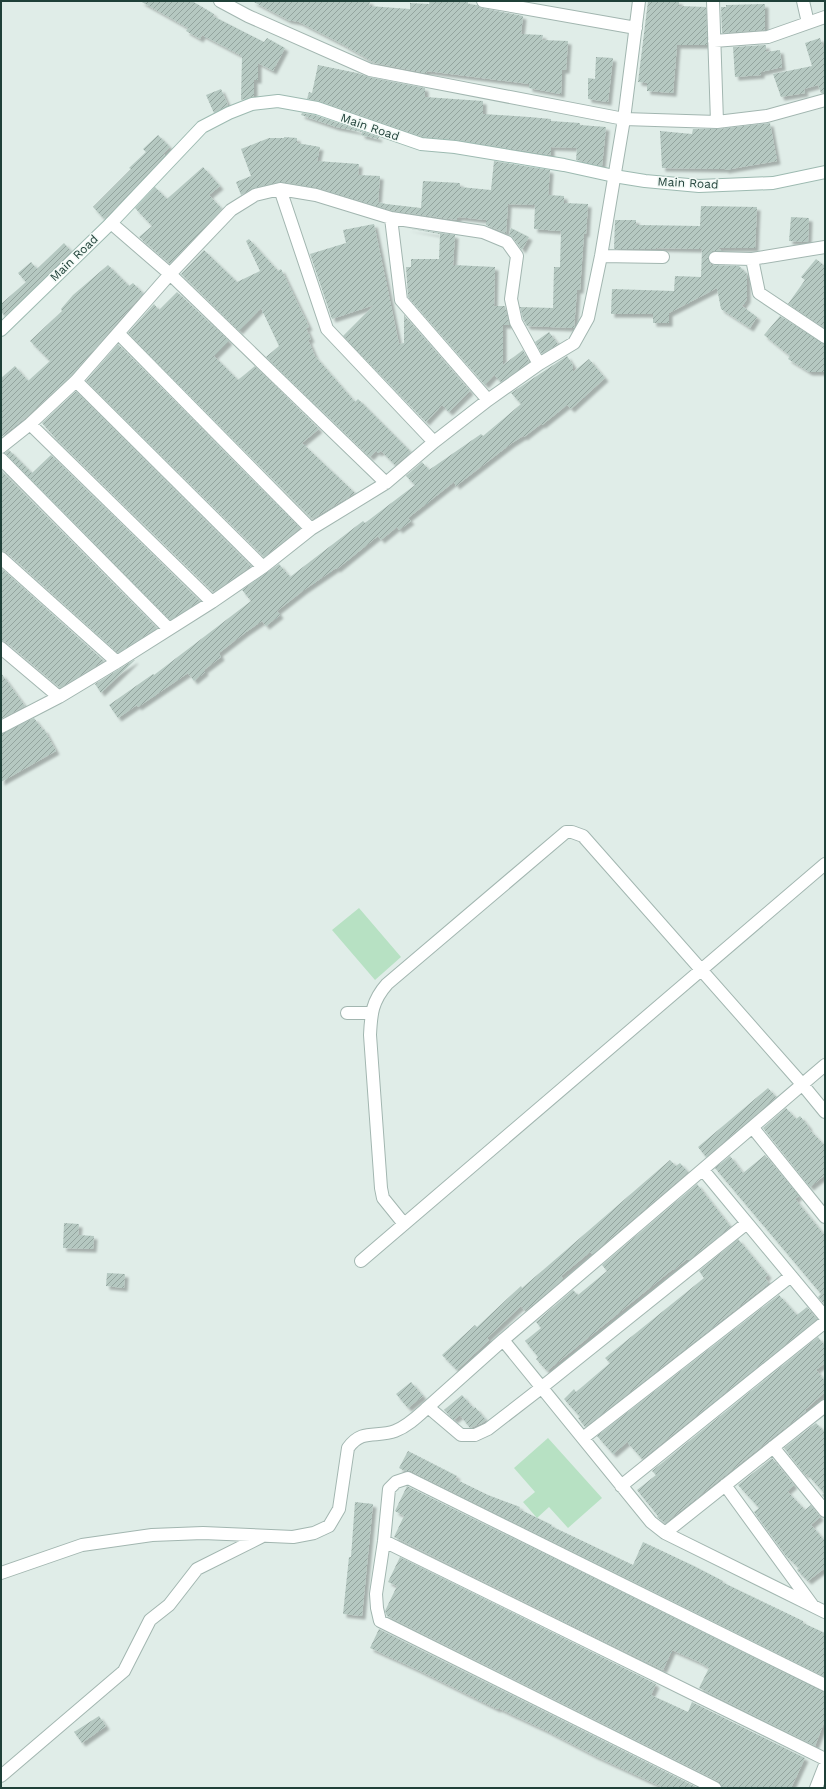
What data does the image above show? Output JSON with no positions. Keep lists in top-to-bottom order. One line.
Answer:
{"streets":{"street":["Main Road"]}}
